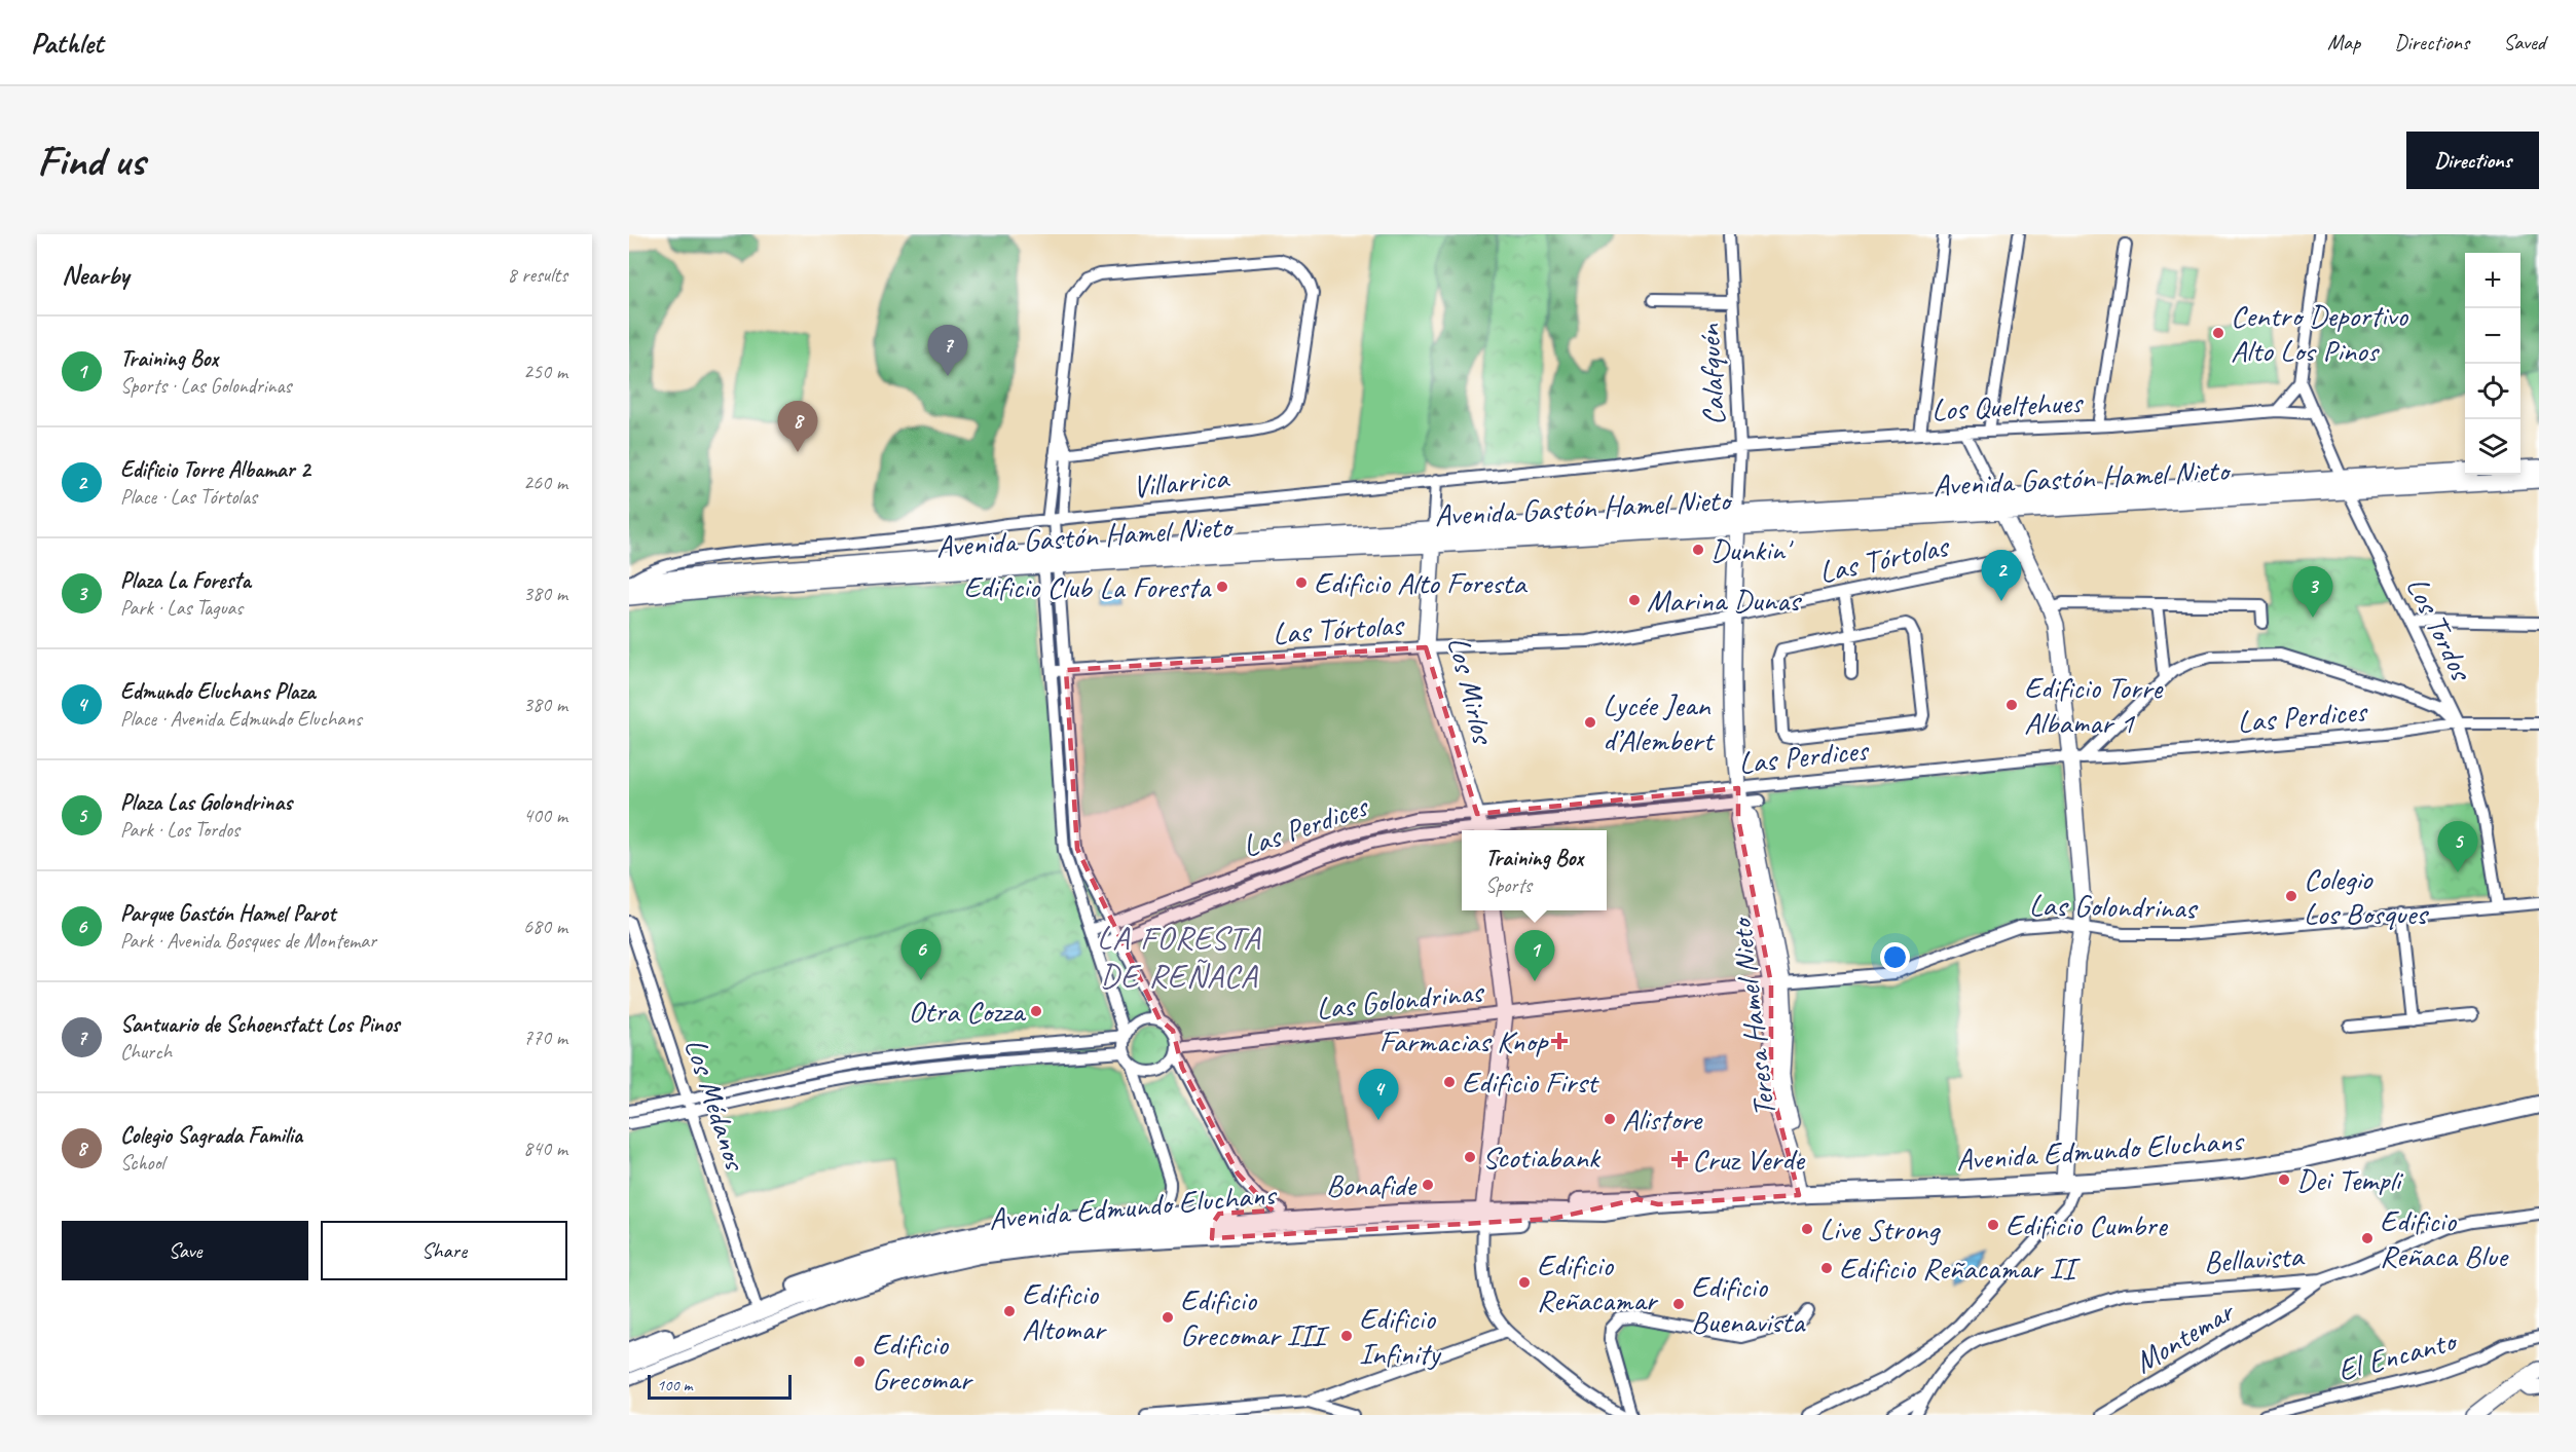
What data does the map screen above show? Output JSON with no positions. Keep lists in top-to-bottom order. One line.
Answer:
{"streets":{"main road":["Avenida Gastón Hamel Nieto","Los Mirlos","Teresa Hamel Nieto","Avenida Edmundo Eluchans"],"street":["Calafquén","Los Queltehues","Villarrica","Las Tórtolas","Los Tordos","Las Perdices","Las Golondrinas","Los Médanos","Bellavista","Montemar","El Encanto"]},"crossings":[["Calafquén","Los Queltehues"],["Calafquén","Avenida Gastón Hamel Nieto"],["Calafquén","Villarrica"],["Calafquén","Teresa Hamel Nieto"],["Los Queltehues","Villarrica"],["Los Queltehues","Los Tordos"],["Avenida Gastón Hamel Nieto","Villarrica"],["Avenida Gastón Hamel Nieto","Los Tordos"],["Avenida Gastón Hamel Nieto","Los Mirlos"],["Avenida Gastón Hamel Nieto","Teresa Hamel Nieto"],["Villarrica","Los Mirlos"],["Las Tórtolas","Los Mirlos"],["Las Tórtolas","Teresa Hamel Nieto"],["Los Tordos","Las Perdices"],["Los Tordos","Las Golondrinas"],["Los Mirlos","Las Perdices"],["Las Perdices","Teresa Hamel Nieto"],["Las Golondrinas","Teresa Hamel Nieto"],["Teresa Hamel Nieto","Avenida Edmundo Eluchans"],["Los Médanos","Avenida Edmundo Eluchans"],["Bellavista","Montemar"]],"districts":["LA FORESTA DE REÑACA"],"places":{"other":["Centro Deportivo Alto Los Pinos","Dunkin'","Edificio Alto Foresta","Edificio Club La Foresta","Marina Dunas","Edificio Torre Albamar 1","Lycée Jean d’Alembert","Colegio Los Bosques","Otra Cozza","Edificio First","Alistore","Scotiabank","Dei Templi","Bonafide","Edificio Cumbre","Live Strong","Edificio Reñaca Blue","Edificio Reñacamar II","Edificio Reñacamar","Edificio Buenavista","Edificio Altomar","Edificio Grecomar III","Edificio Infinity","Edificio Grecomar"],"health":["Farmacias Knop","Cruz Verde"]},"scale_bar":"100 m","page":{"header":"Pathlet","nav":["Map","Directions","Saved"],"buttons":["Directions",["Save","Share"]],"title":"Find us","heading":["Nearby","8 results"],"map_buttons":["+","−"],"list":[{"mark":"1","name":"Training Box","note":"Sports · Las Golondrinas","value":"250 m"},{"mark":"2","name":"Edificio Torre Albamar 2","note":"Place · Las Tórtolas","value":"260 m"},{"mark":"3","name":"Plaza La Foresta","note":"Park · Las Taguas","value":"380 m"},{"mark":"4","name":"Edmundo Eluchans Plaza","note":"Place · Avenida Edmundo Eluchans","value":"380 m"},{"mark":"5","name":"Plaza Las Golondrinas","note":"Park · Los Tordos","value":"400 m"},{"mark":"6","name":"Parque Gastón Hamel Parot","note":"Park · Avenida Bosques de Montemar","value":"680 m"},{"mark":"7","name":"Santuario de Schoenstatt Los Pinos","note":"Church","value":"770 m"},{"mark":"8","name":"Colegio Sagrada Familia","note":"School","value":"840 m"}],"pins":["7","8","2","3","5","6","1","4"],"popup":["Training Box","Sports"],"scale":"100 m"}}
